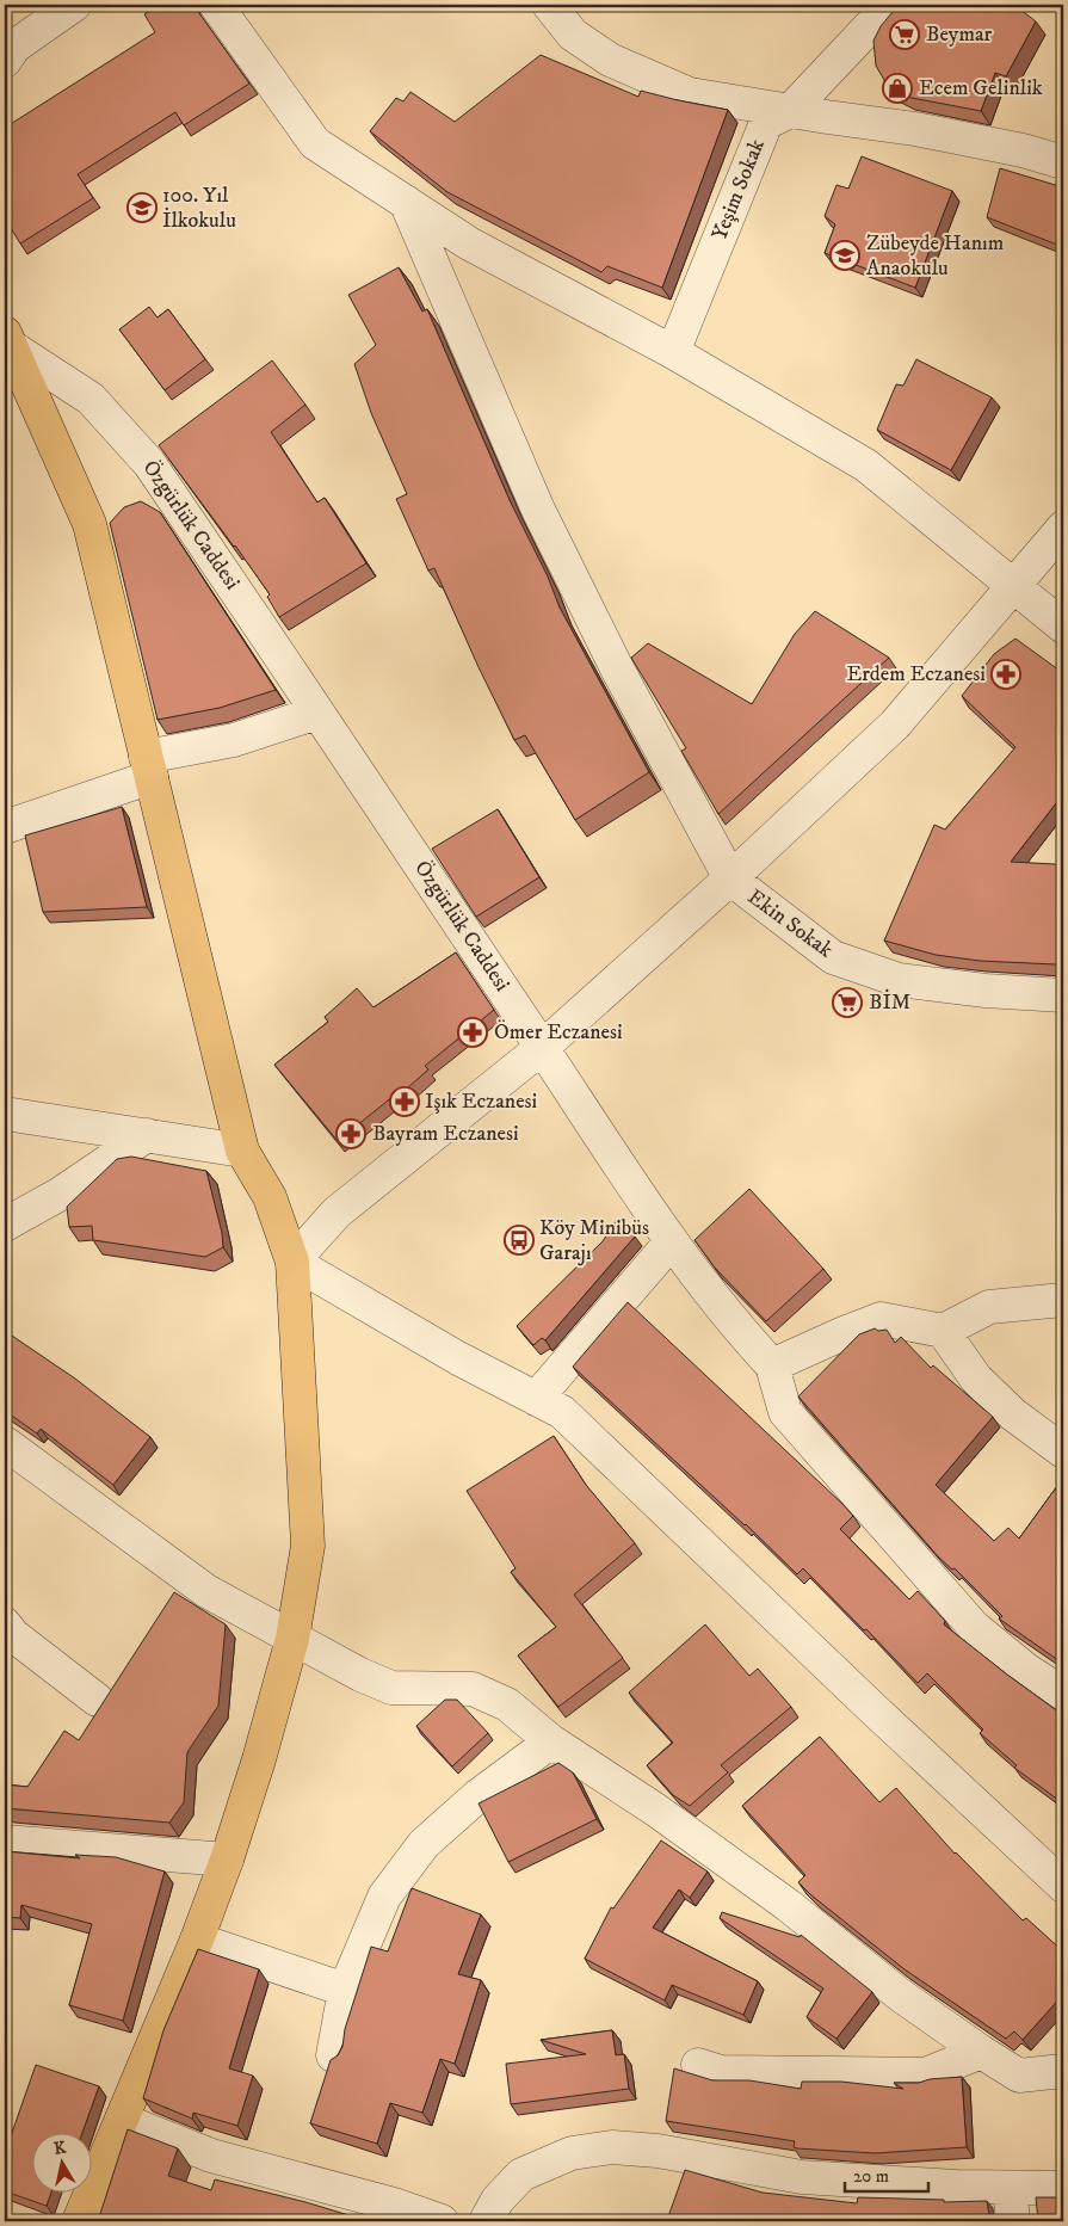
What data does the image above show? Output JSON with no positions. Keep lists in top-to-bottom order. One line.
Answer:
{"streets":{"street":["Yeşim Sokak","Özgürlük Caddesi","Ekin Sokak"]},"places":{"supermarket":["Beymar","BİM"],"shop":["Ecem Gelinlik"],"school or university":["100. Yıl İlkokulu","Zübeyde Hanım Anaokulu"],"pharmacy":["Erdem Eczanesi","Ömer Eczanesi","Işık Eczanesi","Bayram Eczanesi"],"bus stop":["Köy Minibüs Garajı"]},"scale_bar":"20 m","north":"top"}
